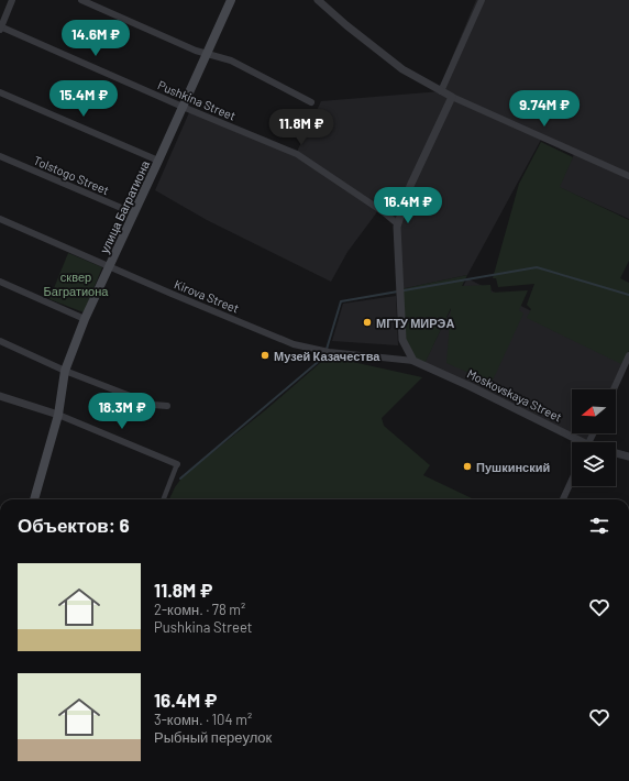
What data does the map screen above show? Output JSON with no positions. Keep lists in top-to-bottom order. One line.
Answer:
{"streets":{"main road":["улица Багратиона"],"street":["Pushkina Street","Tolstogo Street","Kirova Street","Moskovskaya Street"]},"crossings":[["Pushkina Street","улица Багратиона"],["Tolstogo Street","улица Багратиона"],["улица Багратиона","Kirova Street"],["Kirova Street","Moskovskaya Street"]],"parks":["сквер Багратиона"],"places":["МГТУ МИРЭА","Музей Казачества","Пушкинский"],"north":"left","page":{"price":["14.6M ₽","15.4M ₽","9.74M ₽","11.8M ₽","16.4M ₽","18.3M ₽"],"heading":"Объектов: 6","list":[{"name":"11.8M ₽","note":"2-комн. · 78 m² · Pushkina Street"},{"name":"16.4M ₽","note":"3-комн. · 104 m² · Рыбный переулок"}]}}
